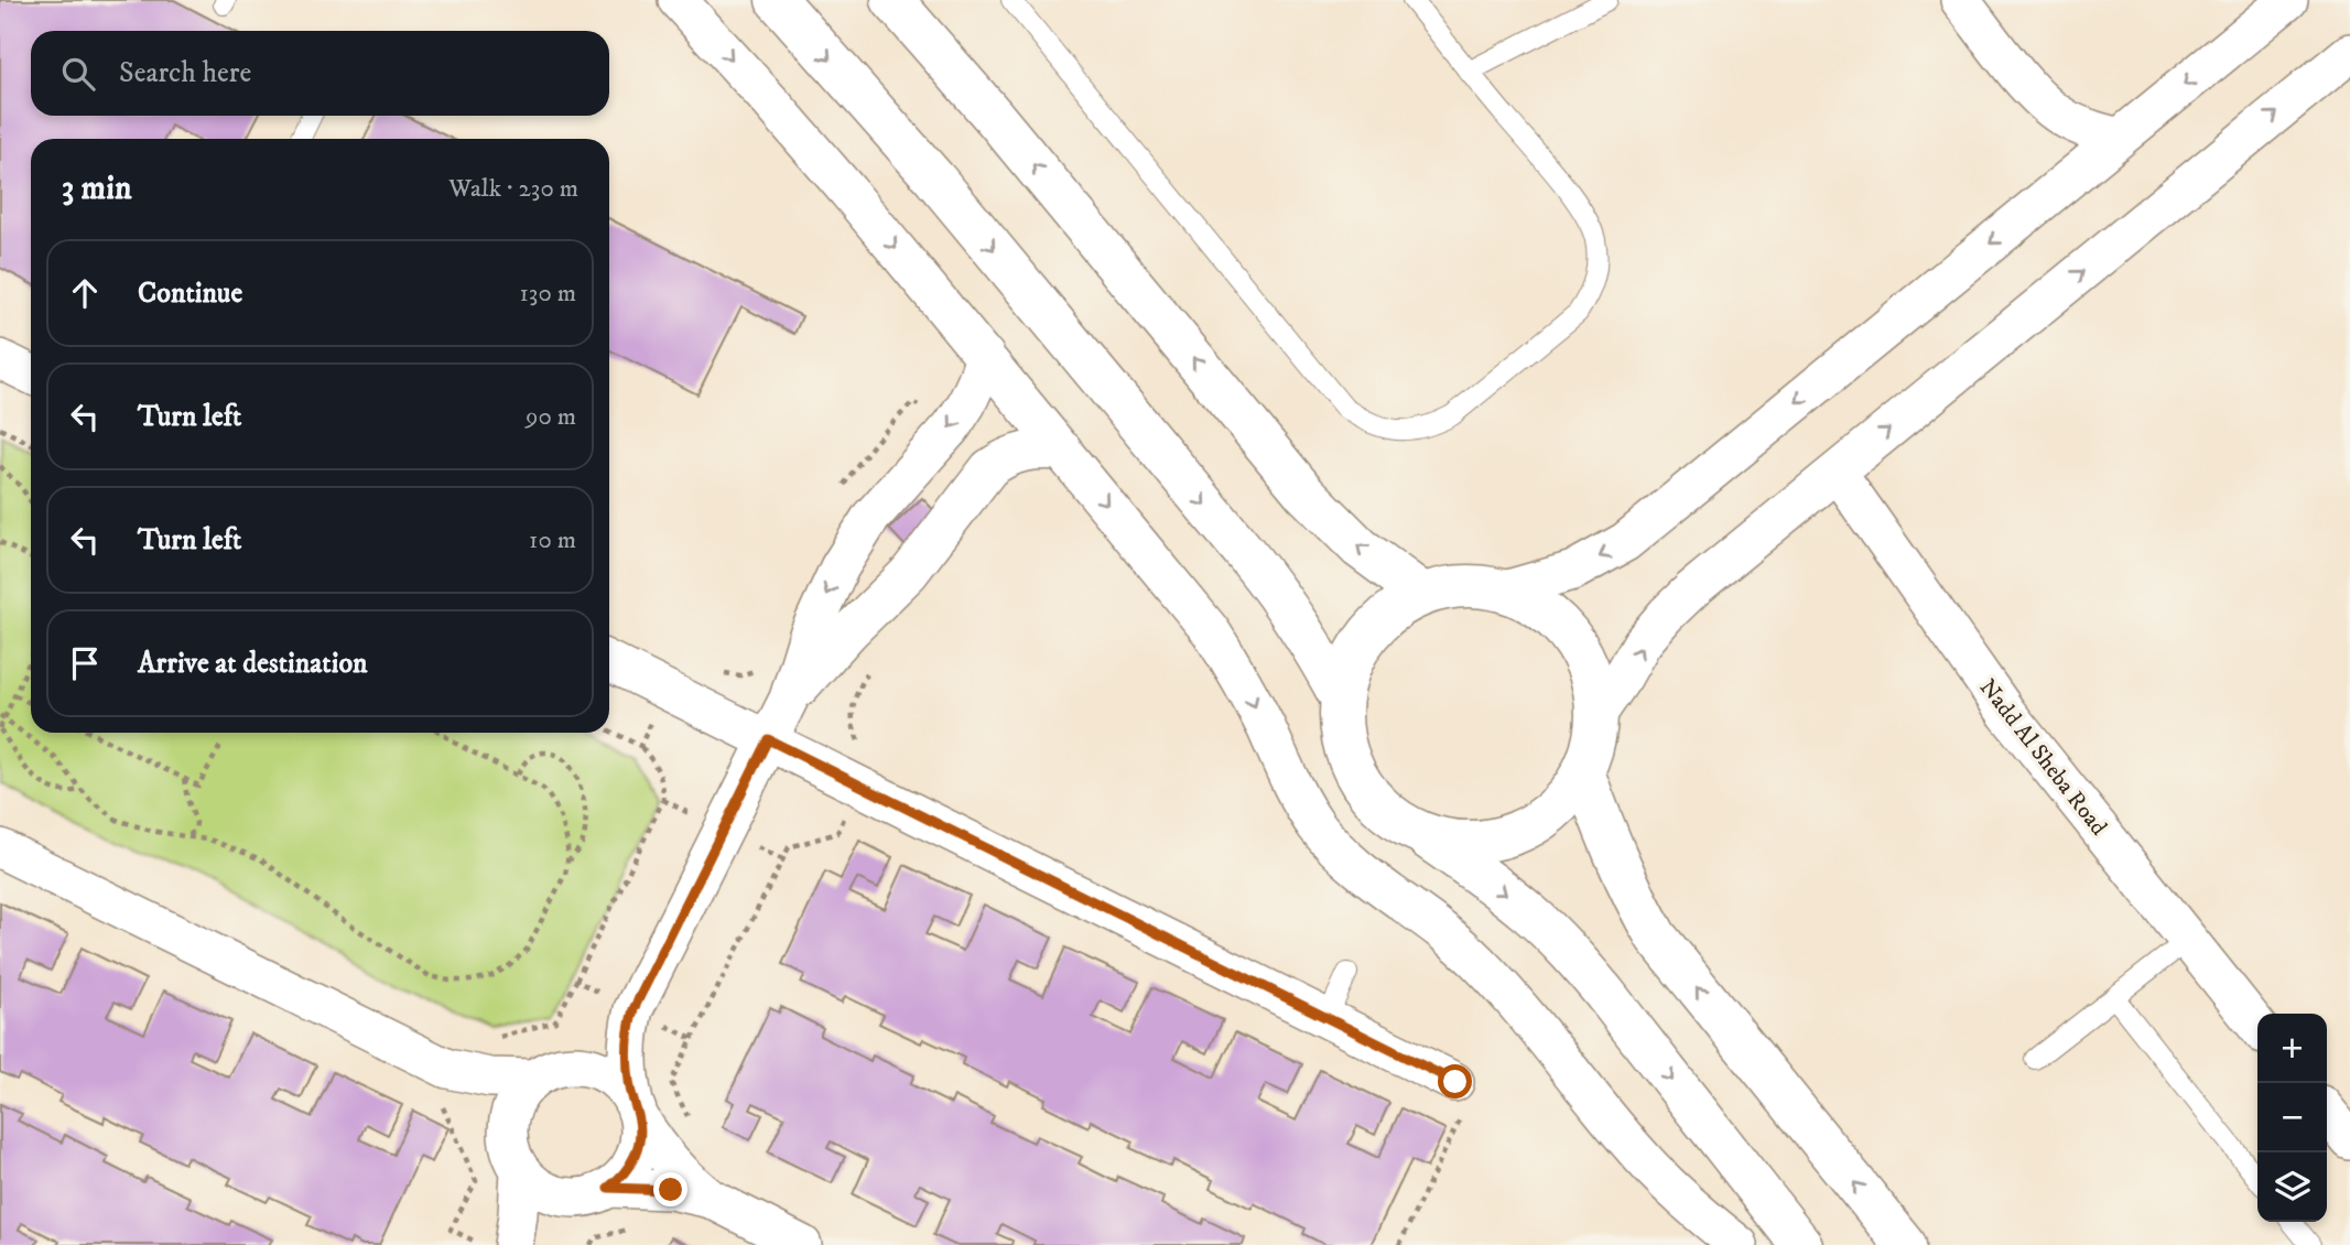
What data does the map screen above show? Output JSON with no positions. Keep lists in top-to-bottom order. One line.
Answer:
{"streets":{"street":["Nadd Al Sheba Road"]},"page":{"search":"Search here","heading":["3 min","Walk · 230 m"],"list":[["Continue","130 m"],["Turn left","90 m"],["Turn left","10 m"],"Arrive at destination"],"map_buttons":["+","−"]}}
